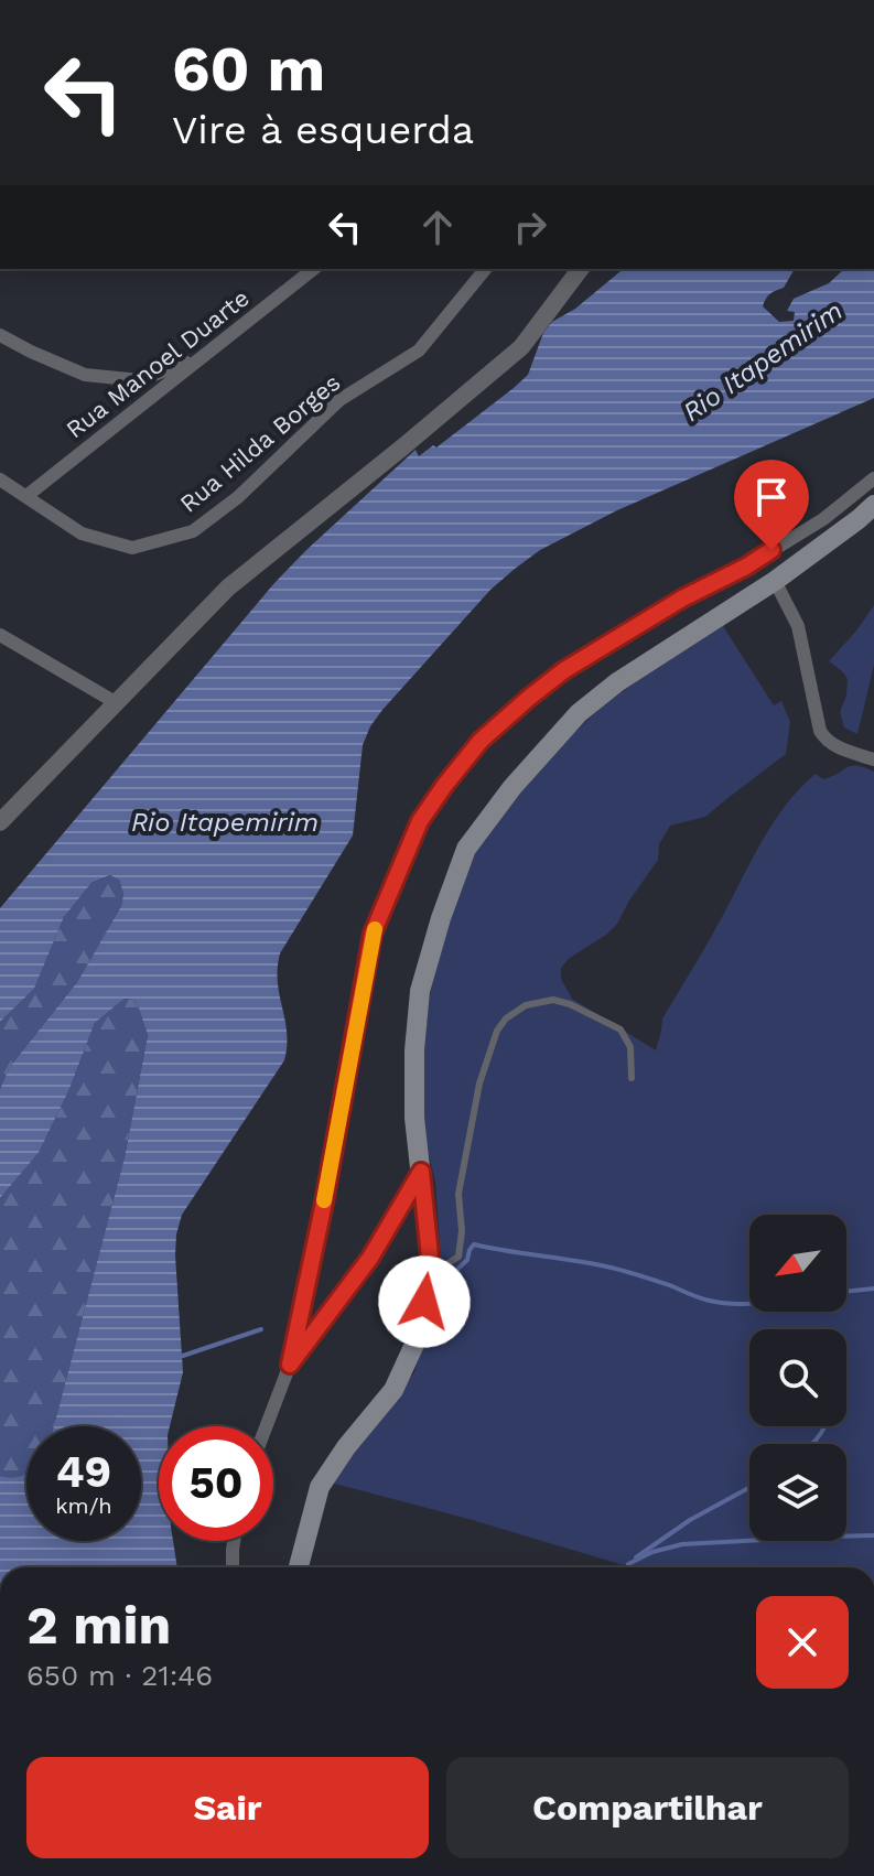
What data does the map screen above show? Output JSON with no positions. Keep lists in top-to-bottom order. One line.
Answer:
{"streets":{"street":["Rua Manoel Duarte","Rua Hilda Borges"]},"crossings":[["Rua Manoel Duarte","Rua Hilda Borges"]],"water":["Rio Itapemirim"],"north":"bottom left","page":{"turn":["60 m","Vire à esquerda"],"speed":"49 km/h","limit":"50","heading":["2 min","650 m · 21:46"],"buttons":["Sair","Compartilhar"]}}
